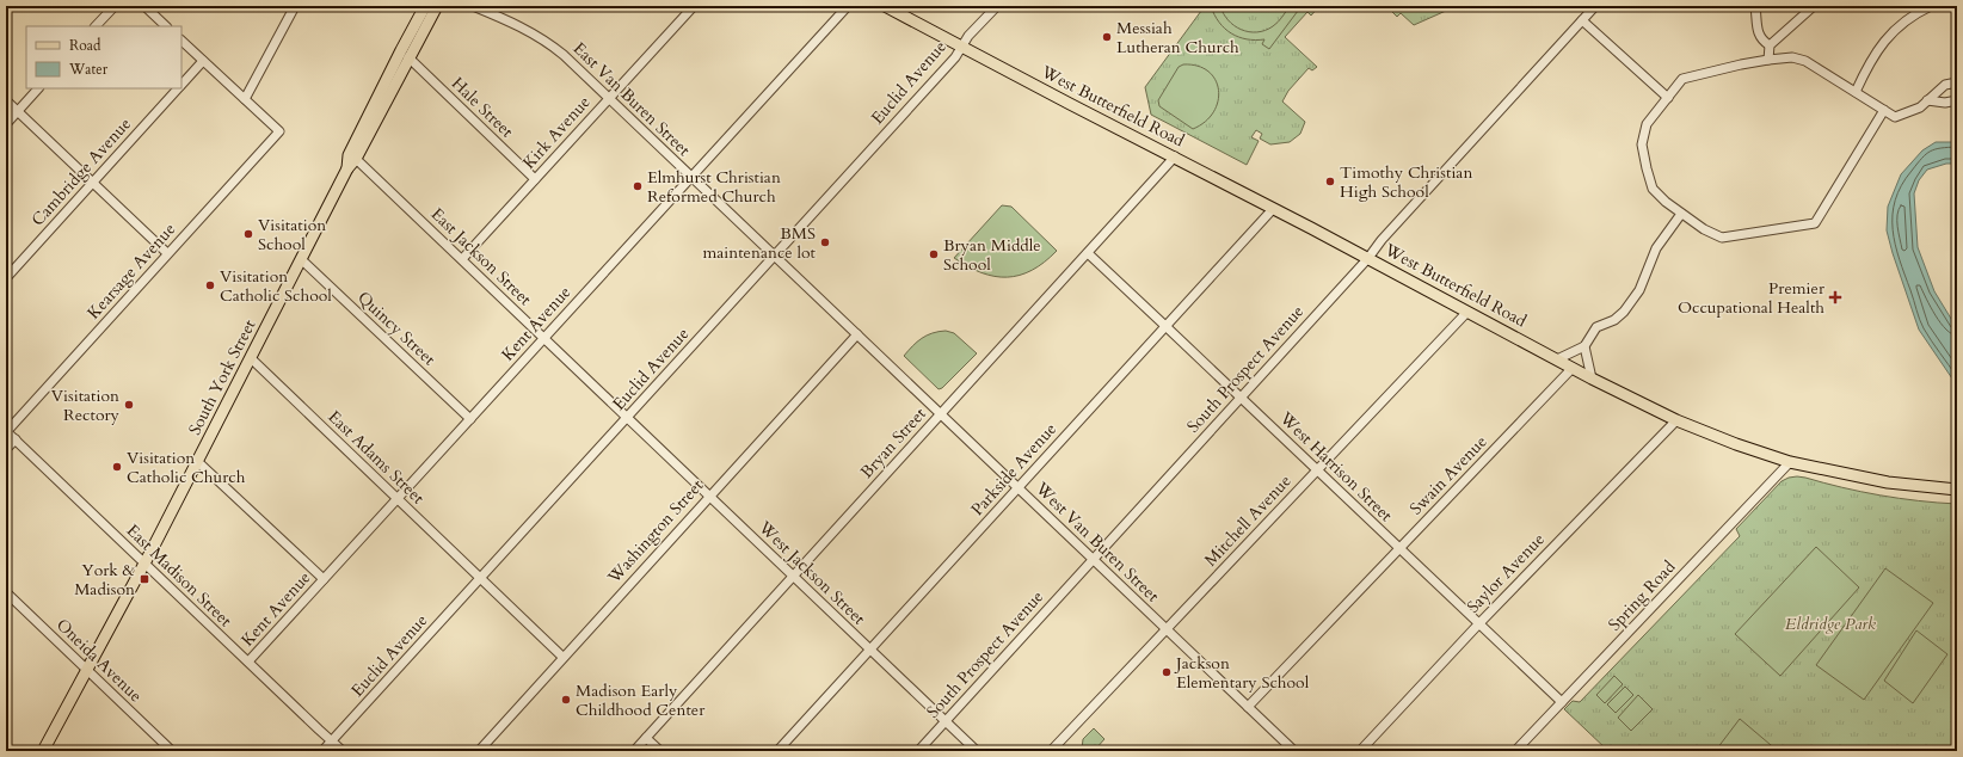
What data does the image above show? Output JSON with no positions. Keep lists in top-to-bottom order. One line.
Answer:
{"streets":{"main road":["West Butterfield Road","South York Street"],"street":["Euclid Avenue","East Van Buren Street","Hale Street","Kirk Avenue","Cambridge Avenue","East Jackson Street","Kearsage Avenue","Kent Avenue","Quincy Street","South Prospect Avenue","Bryan Street","East Adams Street","West Harrison Street","Parkside Avenue","Swain Avenue","Mitchell Avenue","Washington Street","West Van Buren Street","West Jackson Street","Saylor Avenue","East Madison Street","Spring Road","Oneida Avenue"]},"crossings":[["Euclid Avenue","East Van Buren Street"],["Euclid Avenue","West Butterfield Road"],["Euclid Avenue","East Jackson Street"],["Euclid Avenue","East Adams Street"],["Euclid Avenue","West Van Buren Street"],["Euclid Avenue","West Jackson Street"],["Euclid Avenue","East Madison Street"],["East Van Buren Street","Kirk Avenue"],["East Van Buren Street","Kent Avenue"],["East Van Buren Street","West Van Buren Street"],["West Butterfield Road","South Prospect Avenue"],["West Butterfield Road","Bryan Street"],["West Butterfield Road","Parkside Avenue"],["West Butterfield Road","Swain Avenue"],["West Butterfield Road","Mitchell Avenue"],["West Butterfield Road","Saylor Avenue"],["West Butterfield Road","Spring Road"],["Hale Street","Kirk Avenue"],["Hale Street","South York Street"],["Kirk Avenue","East Jackson Street"],["East Jackson Street","Kent Avenue"],["East Jackson Street","South York Street"],["East Jackson Street","West Jackson Street"],["Kearsage Avenue","East Madison Street"],["Kent Avenue","Quincy Street"],["Kent Avenue","East Adams Street"],["Kent Avenue","East Madison Street"],["Quincy Street","South York Street"],["South Prospect Avenue","West Harrison Street"],["South Prospect Avenue","West Van Buren Street"],["South Prospect Avenue","West Jackson Street"],["South York Street","East Adams Street"],["South York Street","East Madison Street"],["South York Street","Oneida Avenue"],["Bryan Street","West Harrison Street"],["Bryan Street","West Van Buren Street"],["Bryan Street","West Jackson Street"],["East Adams Street","Washington Street"],["West Harrison Street","Parkside Avenue"],["West Harrison Street","Swain Avenue"],["West Harrison Street","Mitchell Avenue"],["West Harrison Street","Saylor Avenue"],["West Harrison Street","Spring Road"],["Parkside Avenue","West Van Buren Street"],["Parkside Avenue","West Jackson Street"],["Swain Avenue","West Van Buren Street"],["Mitchell Avenue","West Van Buren Street"],["Washington Street","West Van Buren Street"],["Washington Street","West Jackson Street"]],"parks":["Eldridge Park"],"places":{"other":["Messiah Lutheran Church","Timothy Christian High School","Elmhurst Christian Reformed Church","Visitation School","BMS maintenance lot","Bryan Middle School","Visitation Catholic School","Visitation Rectory","Visitation Catholic Church","Jackson Elementary School","Madison Early Childhood Center"],"health":["Premier Occupational Health"],"transit":["York & Madison"]},"legend":["Road","Water"]}
